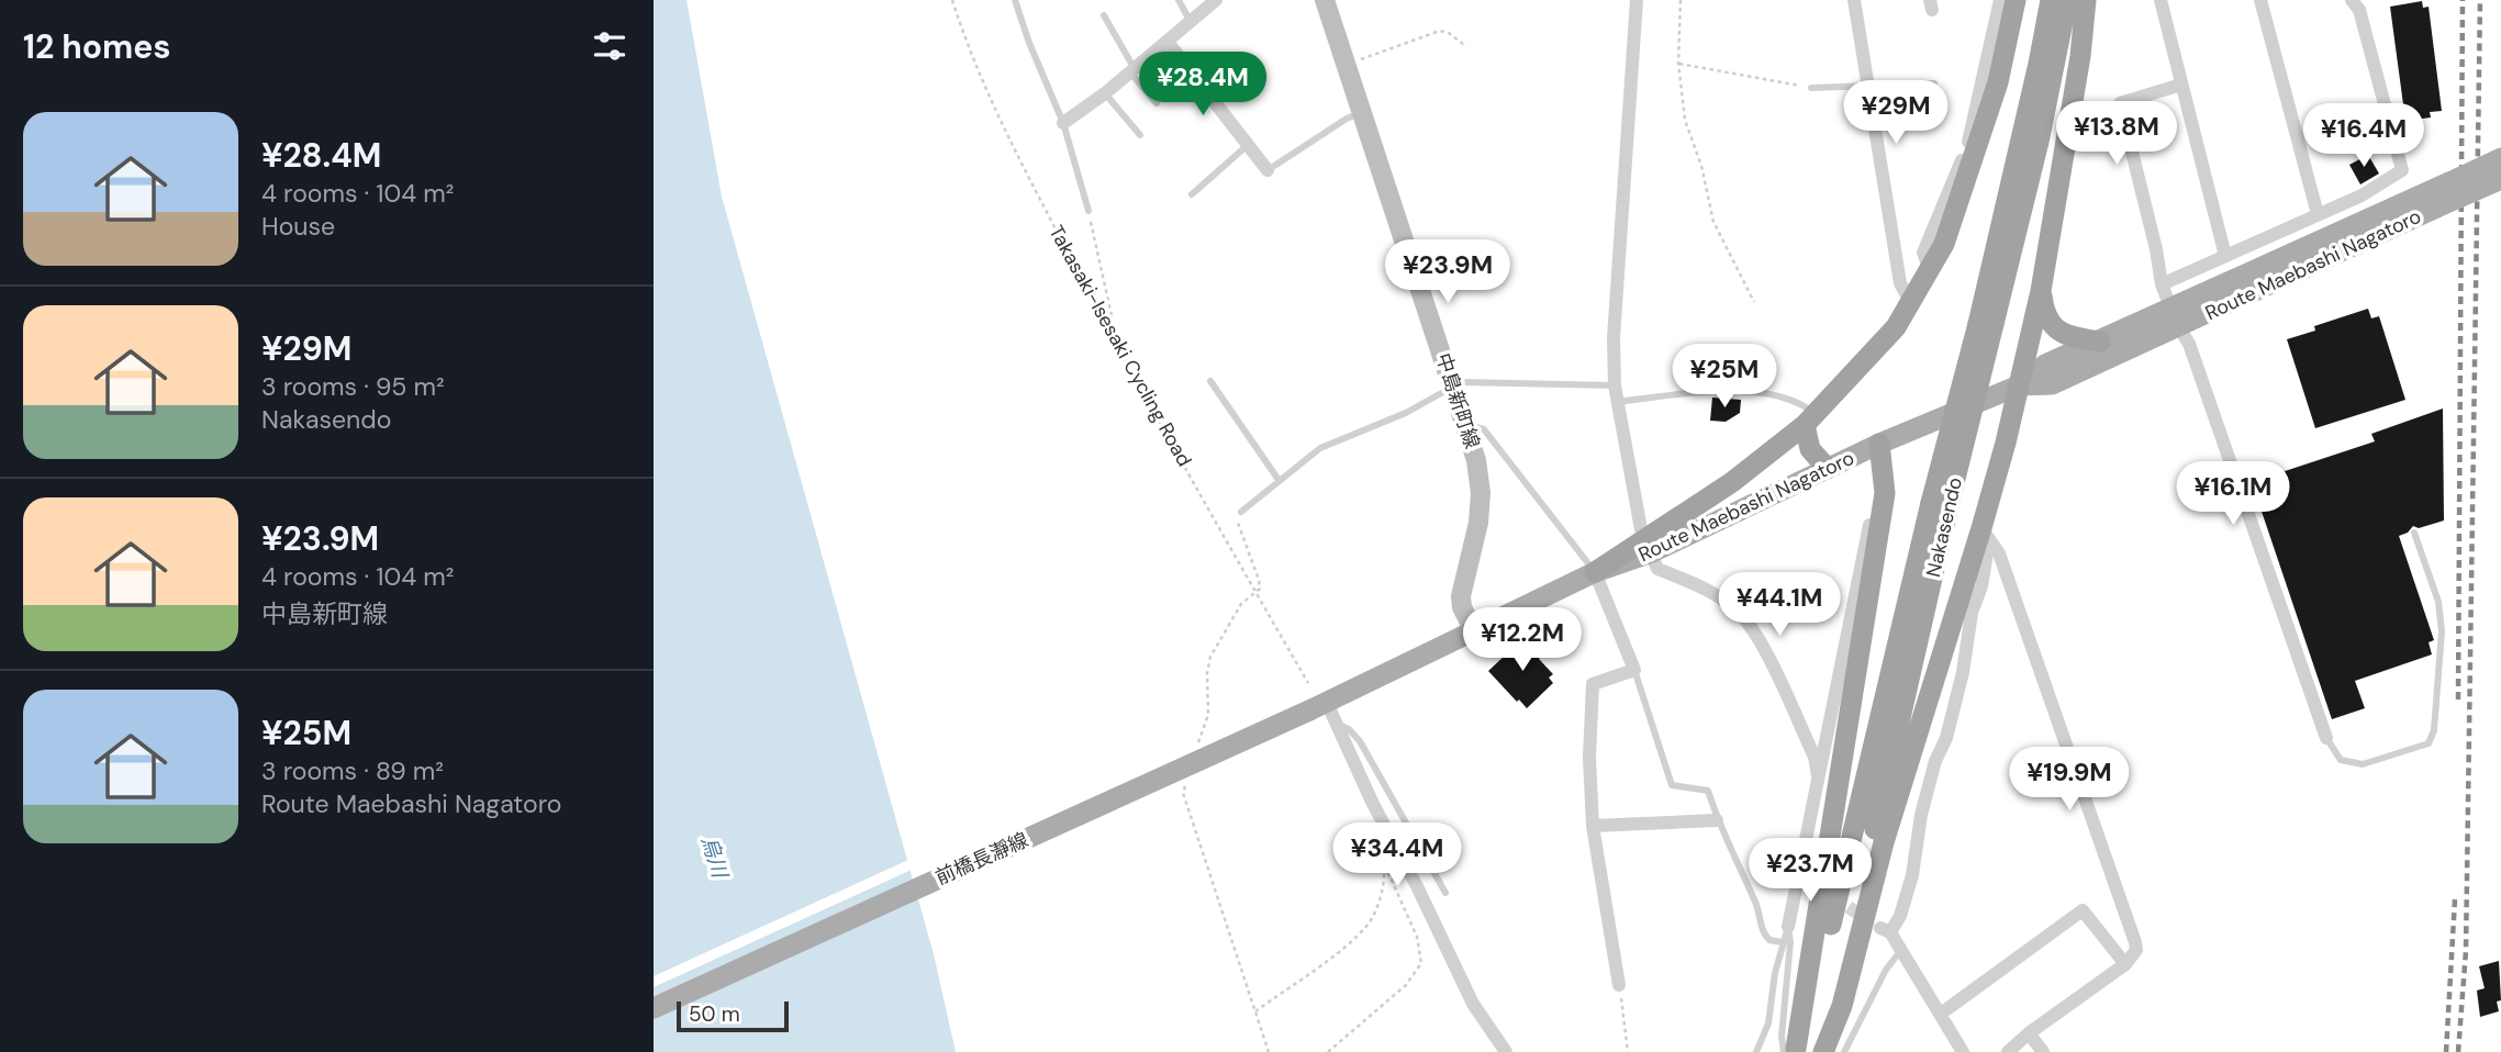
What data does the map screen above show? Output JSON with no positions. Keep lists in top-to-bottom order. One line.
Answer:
{"streets":{"highway":["Nakasendo"],"main road":["Route Maebashi Nagatoro","中島新町線","前橋長瀞線"],"path":["Takasaki-Isesaki Cycling Road"]},"water":["烏川"],"scale_bar":"50 m","page":{"heading":"12 homes","price":["¥28.4M","¥29M","¥13.8M","¥16.4M","¥23.9M","¥25M","¥16.1M","¥44.1M","¥12.2M","¥19.9M","¥34.4M","¥23.7M"],"list":[{"name":"¥28.4M","note":"4 rooms · 104 m² · House"},{"name":"¥29M","note":"3 rooms · 95 m² · Nakasendo"},{"name":"¥23.9M","note":"4 rooms · 104 m² · 中島新町線"},{"name":"¥25M","note":"3 rooms · 89 m² · Route Maebashi Nagatoro"}],"scale":"50 m"}}
